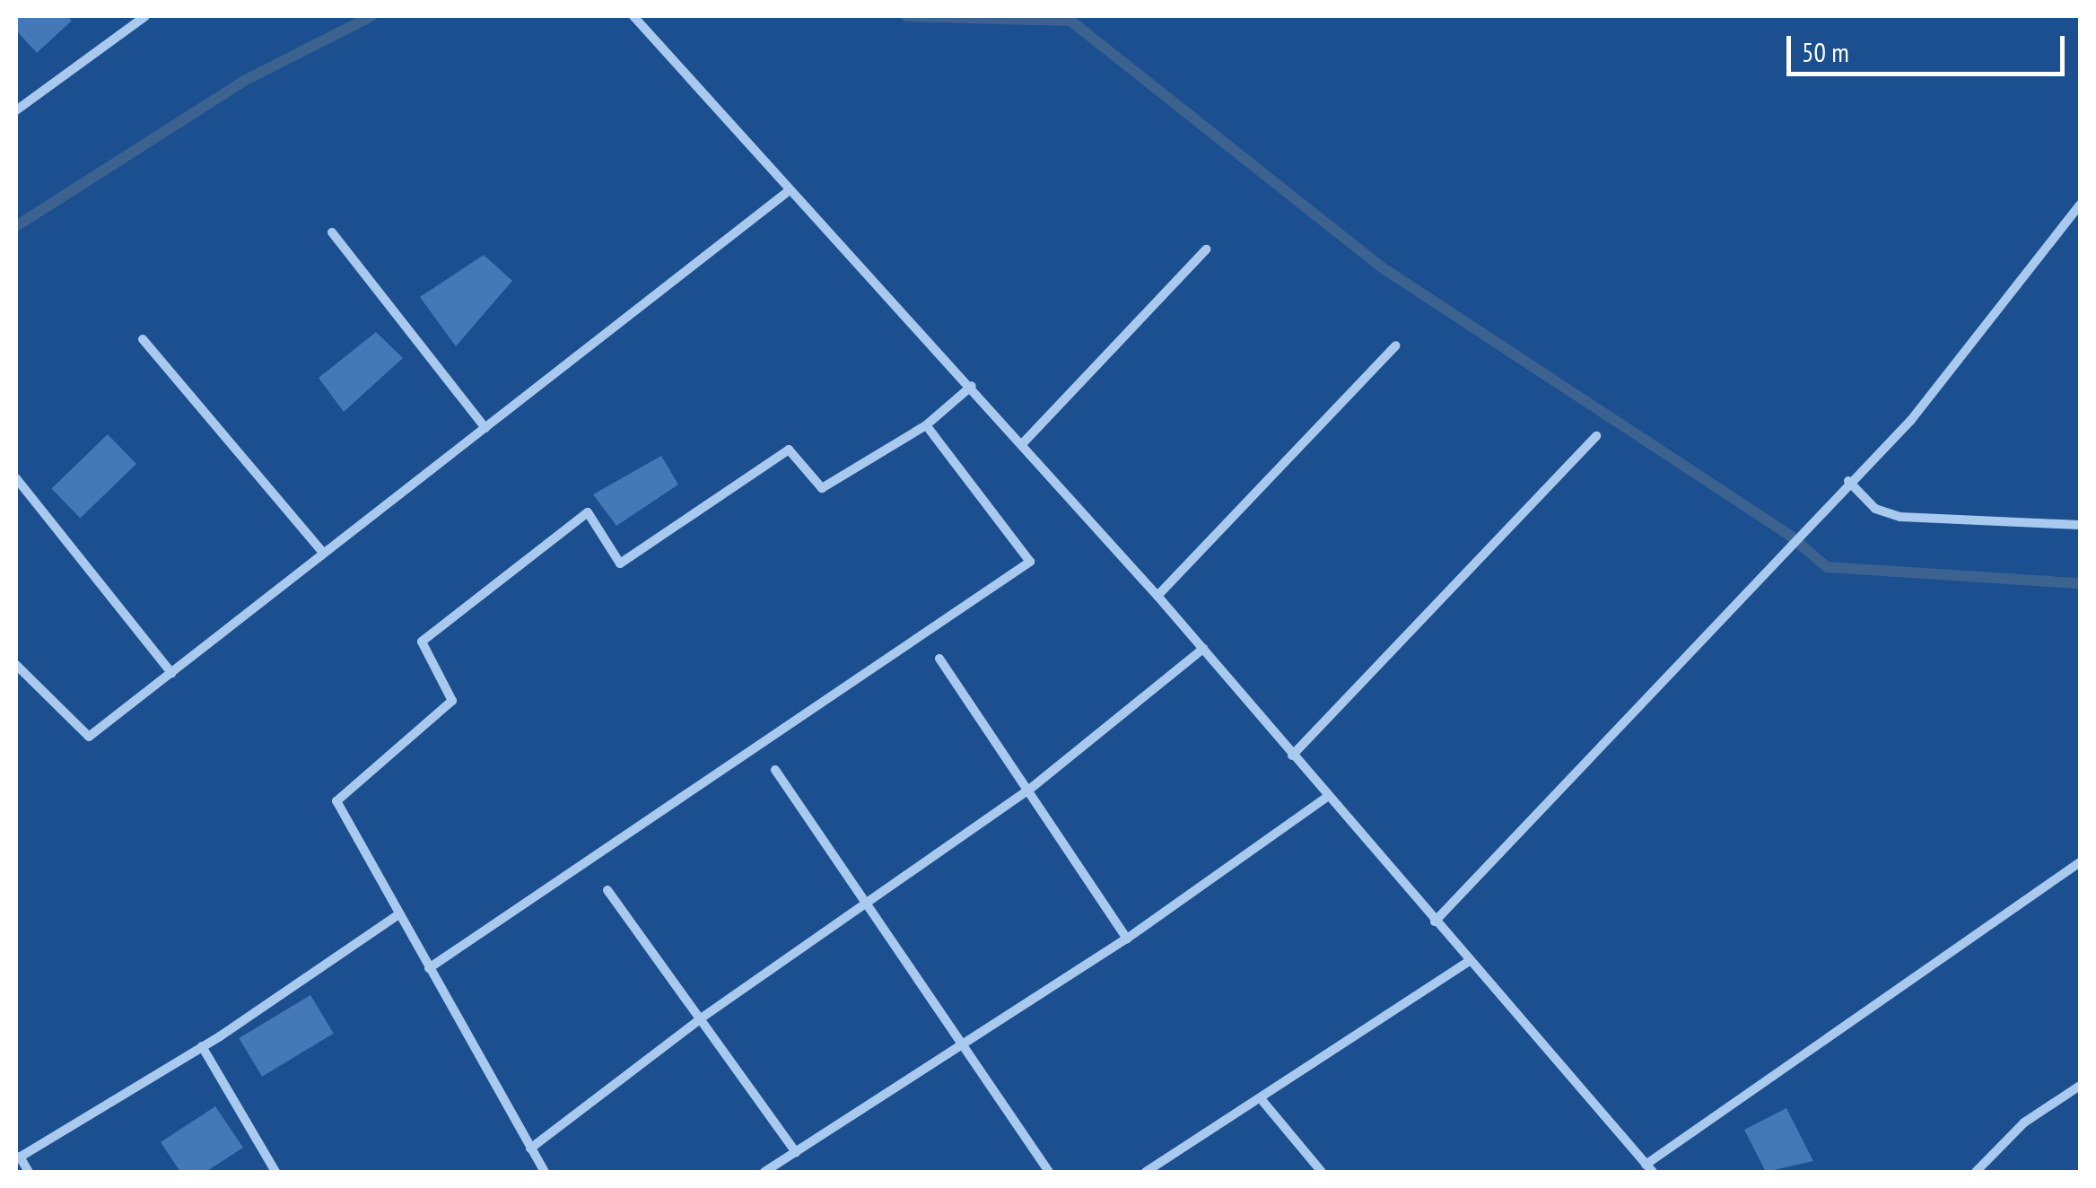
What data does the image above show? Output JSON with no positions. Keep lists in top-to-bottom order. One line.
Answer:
{"scale_bar":"50 m"}
